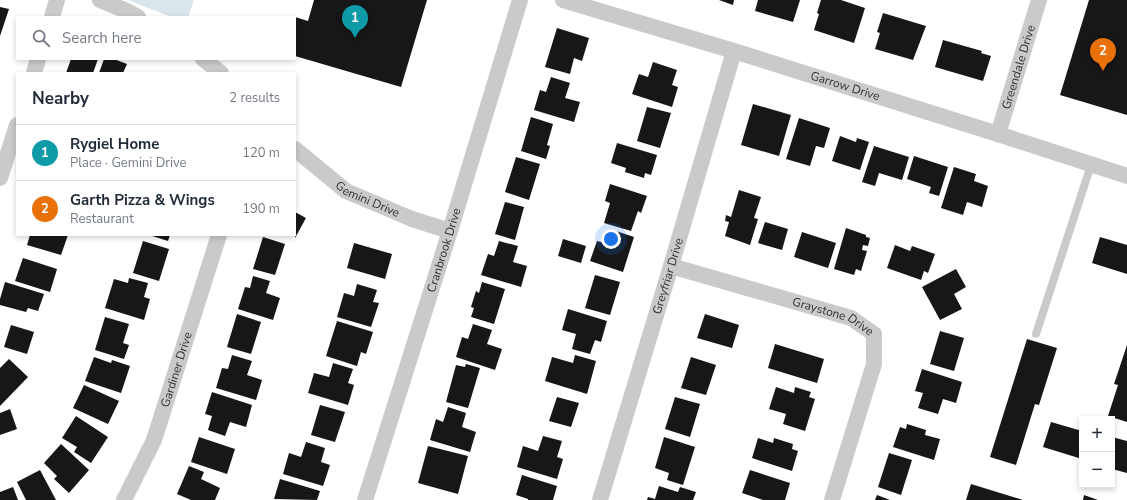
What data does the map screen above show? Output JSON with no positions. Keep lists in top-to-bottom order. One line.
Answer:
{"streets":{"street":["Greendale Drive","Garrow Drive","Gemini Drive","Cranbrook Drive","Greyfriar Drive","Graystone Drive","Gardiner Drive"]},"crossings":[["Greendale Drive","Garrow Drive"],["Garrow Drive","Greyfriar Drive"],["Gemini Drive","Cranbrook Drive"],["Greyfriar Drive","Graystone Drive"]],"page":{"pins":["1","2"],"search":"Search here","heading":["Nearby","2 results"],"list":[{"mark":"1","name":"Rygiel Home","note":"Place · Gemini Drive","value":"120 m"},{"mark":"2","name":"Garth Pizza & Wings","note":"Restaurant","value":"190 m"}],"map_buttons":["+","−"]}}
